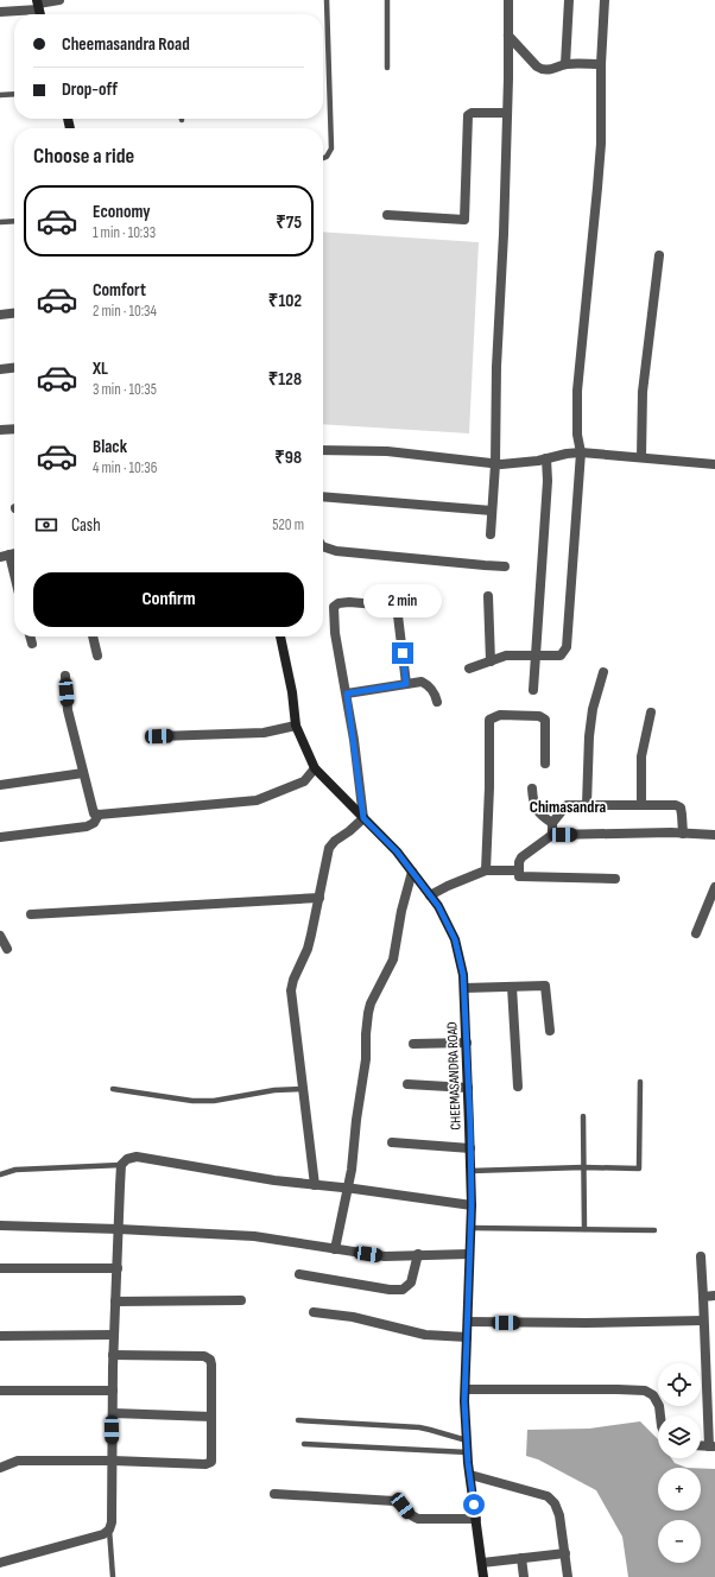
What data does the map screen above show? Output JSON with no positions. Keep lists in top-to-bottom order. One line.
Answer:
{"streets":{"street":["CHEEMASANDRA ROAD"]},"districts":["Chimasandra"],"page":{"banner":["Cheemasandra Road","Drop-off"],"heading":"Choose a ride","list":[{"name":"Economy","note":"1 min · 10:33","value":"₹75"},{"name":"Comfort","note":"2 min · 10:34","value":"₹102"},{"name":"XL","note":"3 min · 10:35","value":"₹128"},{"name":"Black","note":"4 min · 10:36","value":"₹98"}],"pay":["Cash","520 m"],"buttons":"Confirm","bubble":"2 min","map_buttons":["+","−"]}}
